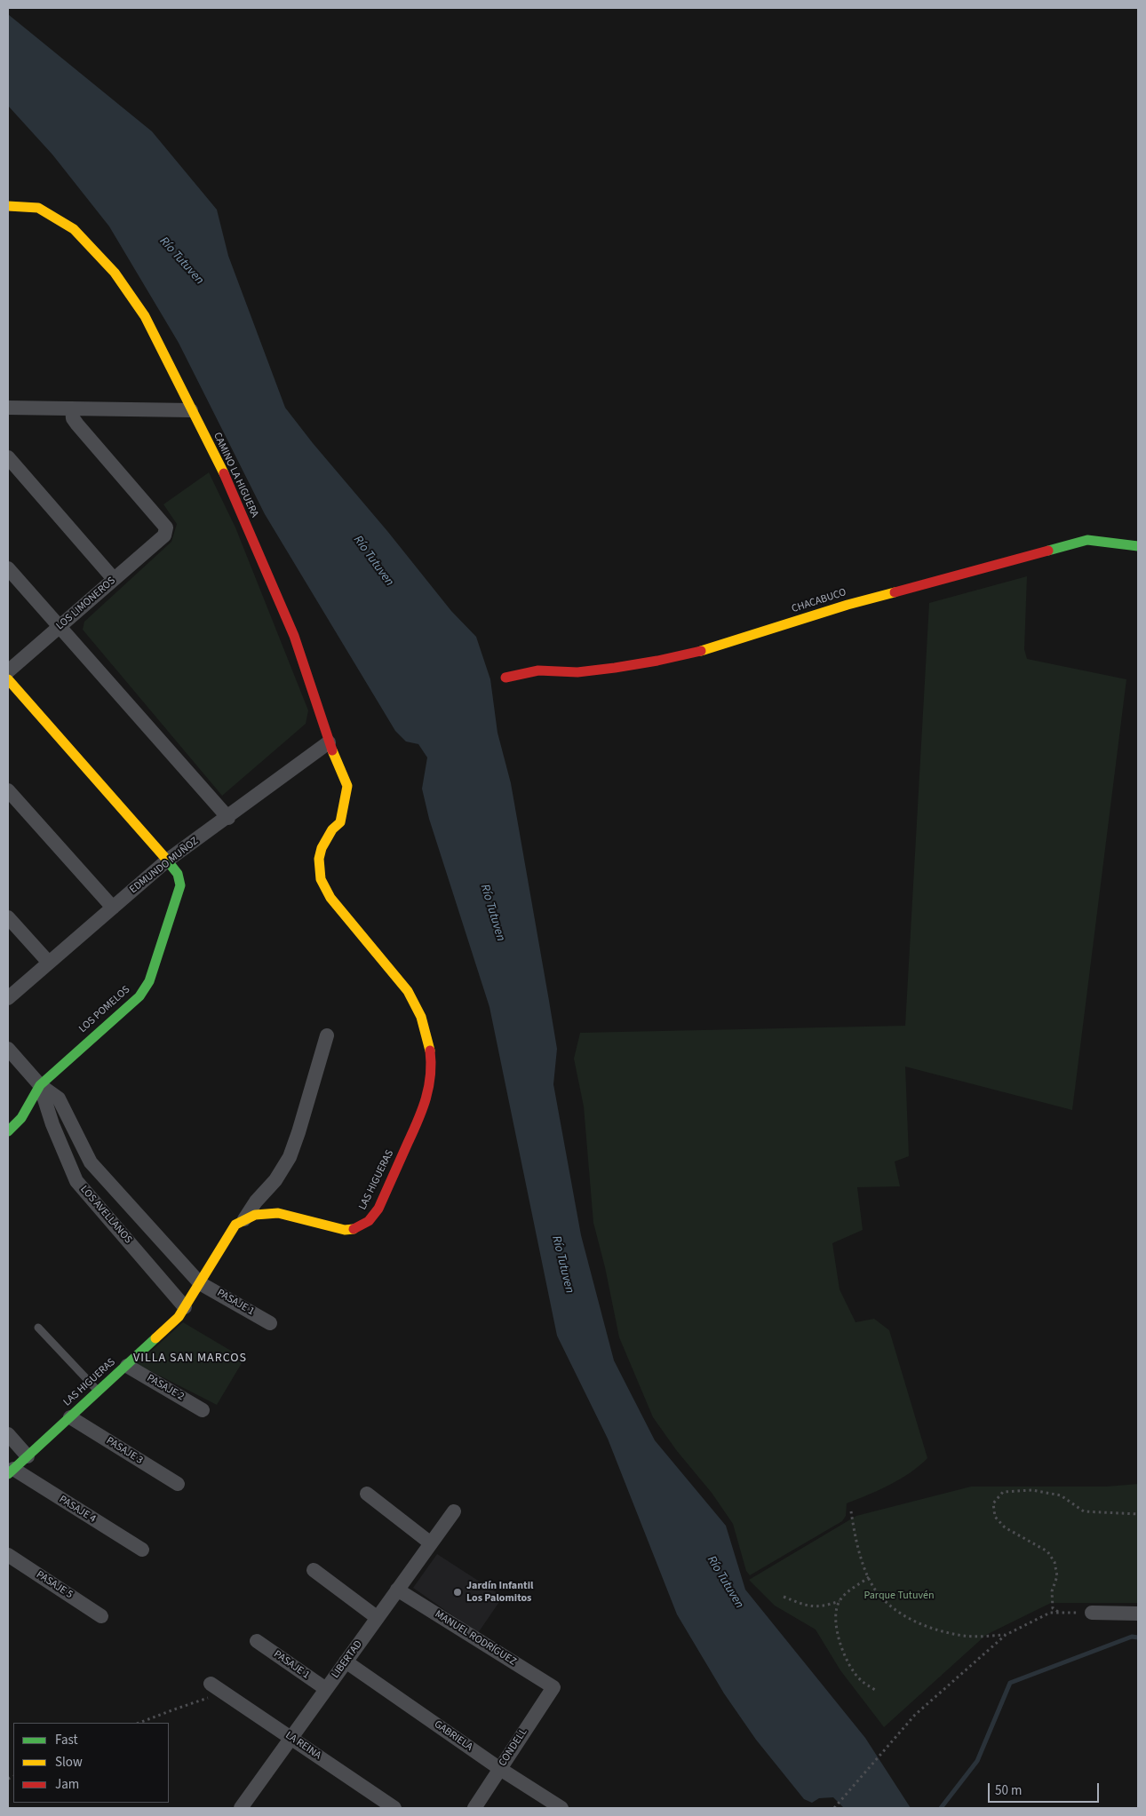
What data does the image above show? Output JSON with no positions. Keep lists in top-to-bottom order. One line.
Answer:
{"streets":{"street":["CAMINO LA HIGUERA","CHACABUCO","LOS LIMONEROS","EDMUNDO MUÑOZ","LOS POMELOS","LAS HIGUERAS","LOS AVELLANOS","PASAJE 1","PASAJE 2","PASAJE 3","PASAJE 4","PASAJE 5","MANUEL RODRÍGUEZ","LIBERTAD","GABRIELA","LA REINA","CONDELL"]},"crossings":[["CAMINO LA HIGUERA","EDMUNDO MUÑOZ"],["CAMINO LA HIGUERA","LAS HIGUERAS"],["EDMUNDO MUÑOZ","LOS POMELOS"],["LOS POMELOS","LOS AVELLANOS"],["LAS HIGUERAS","LOS AVELLANOS"],["LAS HIGUERAS","PASAJE 1"],["LAS HIGUERAS","PASAJE 2"],["LAS HIGUERAS","PASAJE 3"],["LAS HIGUERAS","PASAJE 4"],["LOS AVELLANOS","PASAJE 1"],["PASAJE 1","LIBERTAD"],["MANUEL RODRÍGUEZ","LIBERTAD"],["MANUEL RODRÍGUEZ","CONDELL"],["LIBERTAD","GABRIELA"],["LIBERTAD","LA REINA"],["GABRIELA","CONDELL"]],"districts":["VILLA SAN MARCOS"],"water":["Río Tutuven"],"parks":["Parque Tutuvén"],"places":["Jardín Infantil Los Palomitos"],"legend":["Fast","Slow","Jam"],"scale_bar":"50 m"}
